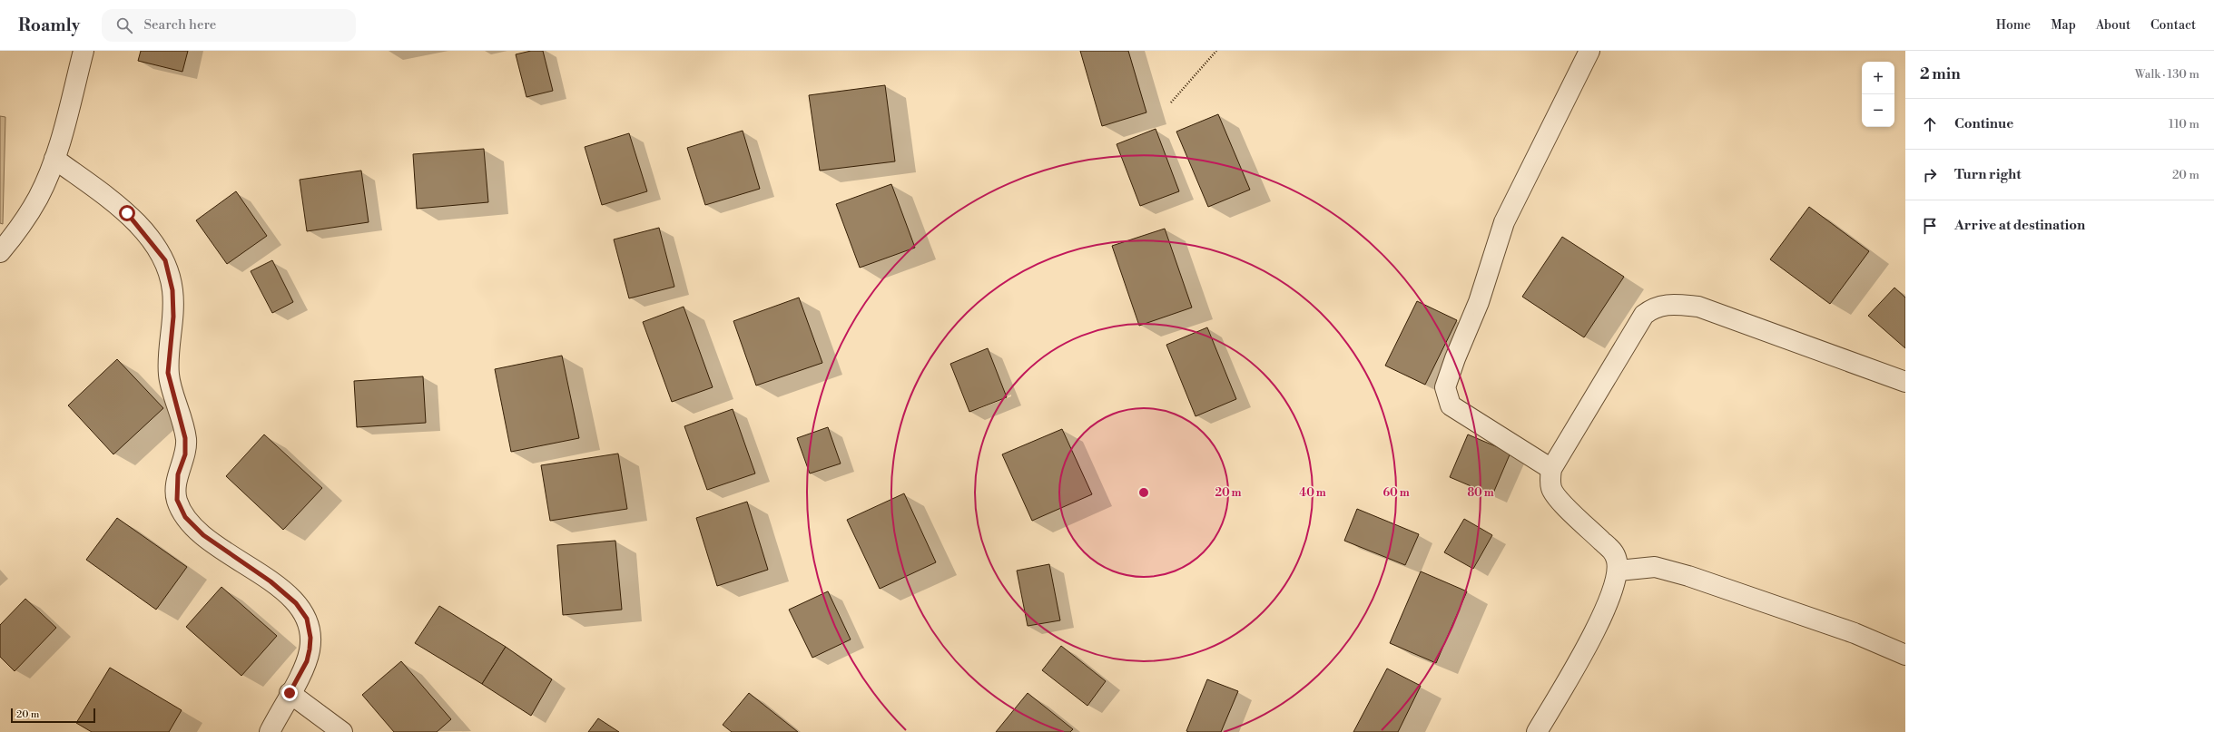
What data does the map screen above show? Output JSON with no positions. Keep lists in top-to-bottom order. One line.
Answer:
{"scale_bar":"20 m","page":{"header":"Roamly","search":"Search here","nav":["Home","Map","About","Contact"],"heading":["2 min","Walk · 130 m"],"map_buttons":["+","−"],"list":[["Continue","110 m"],["Turn right","20 m"],"Arrive at destination"],"scale":"20 m"},"rings":["20 m","40 m","60 m","80 m"]}
